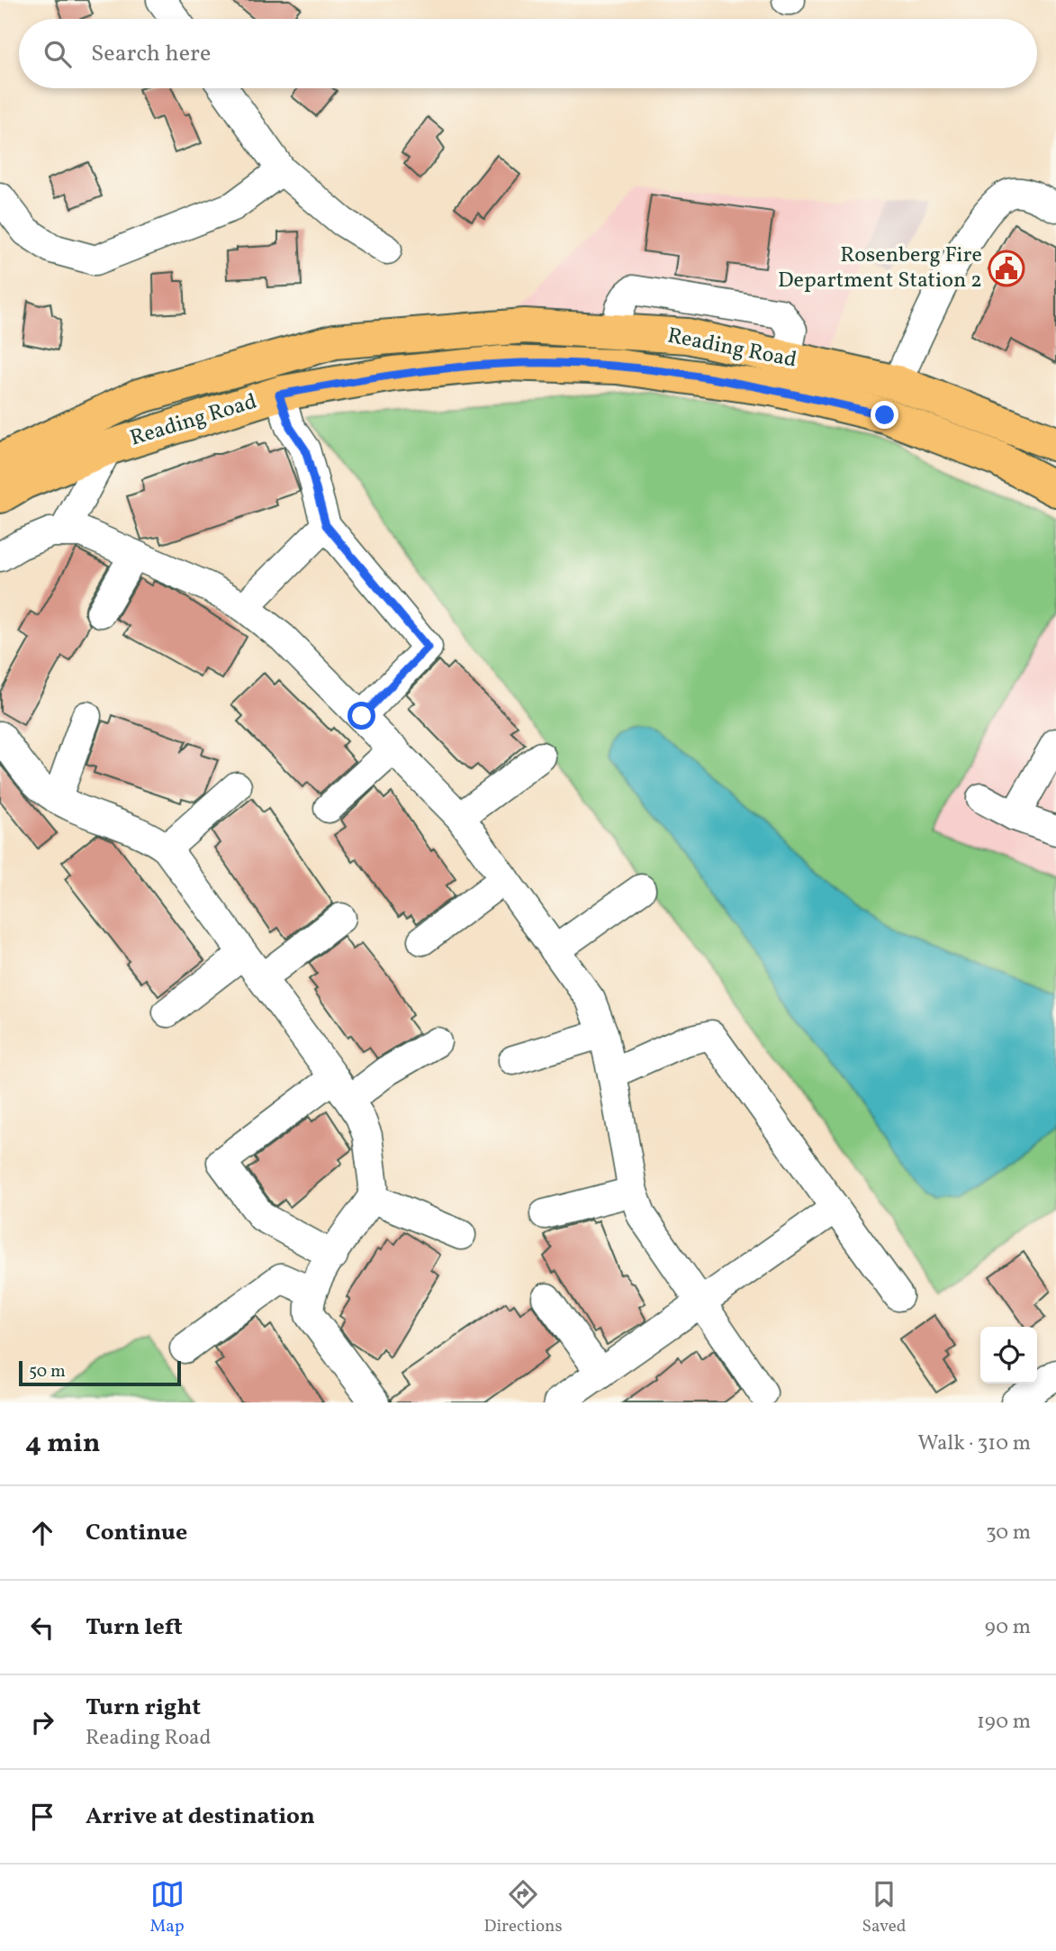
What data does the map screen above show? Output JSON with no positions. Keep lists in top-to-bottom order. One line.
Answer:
{"streets":{"main road":["Reading Road"]},"places":{"public building":["Rosenberg Fire Department Station 2"]},"scale_bar":"50 m","page":{"search":"Search here","scale":"50 m","heading":["4 min","Walk · 310 m"],"list":[["Continue","30 m"],["Turn left","90 m"],["Turn right","Reading Road","190 m"],"Arrive at destination"],"nav":["Map","Directions","Saved"]}}
